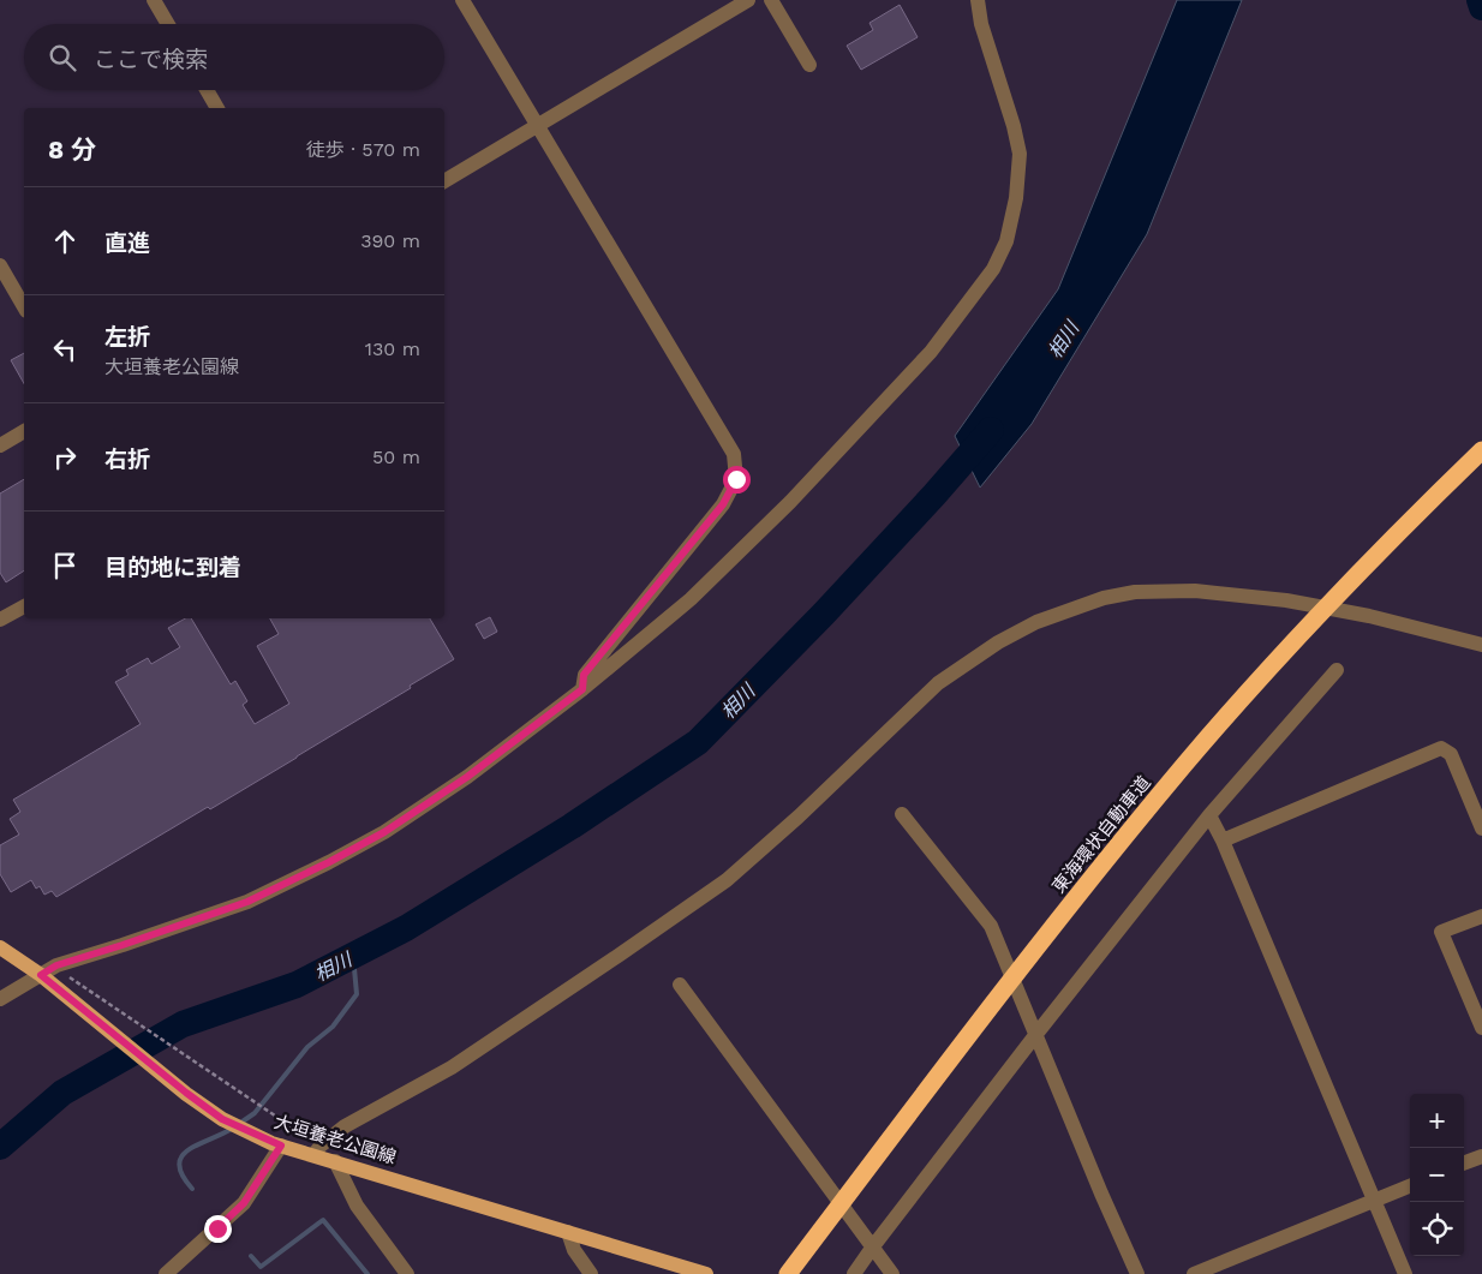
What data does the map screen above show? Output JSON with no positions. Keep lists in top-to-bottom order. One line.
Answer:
{"streets":{"highway":["東海環状自動車道"],"main road":["大垣養老公園線"]},"water":["相川"],"page":{"search":"ここで検索","heading":["8 分","徒歩 · 570 m"],"list":[["直進","390 m"],["左折","大垣養老公園線","130 m"],["右折","50 m"],"目的地に到着"],"map_buttons":["+","−"]}}
